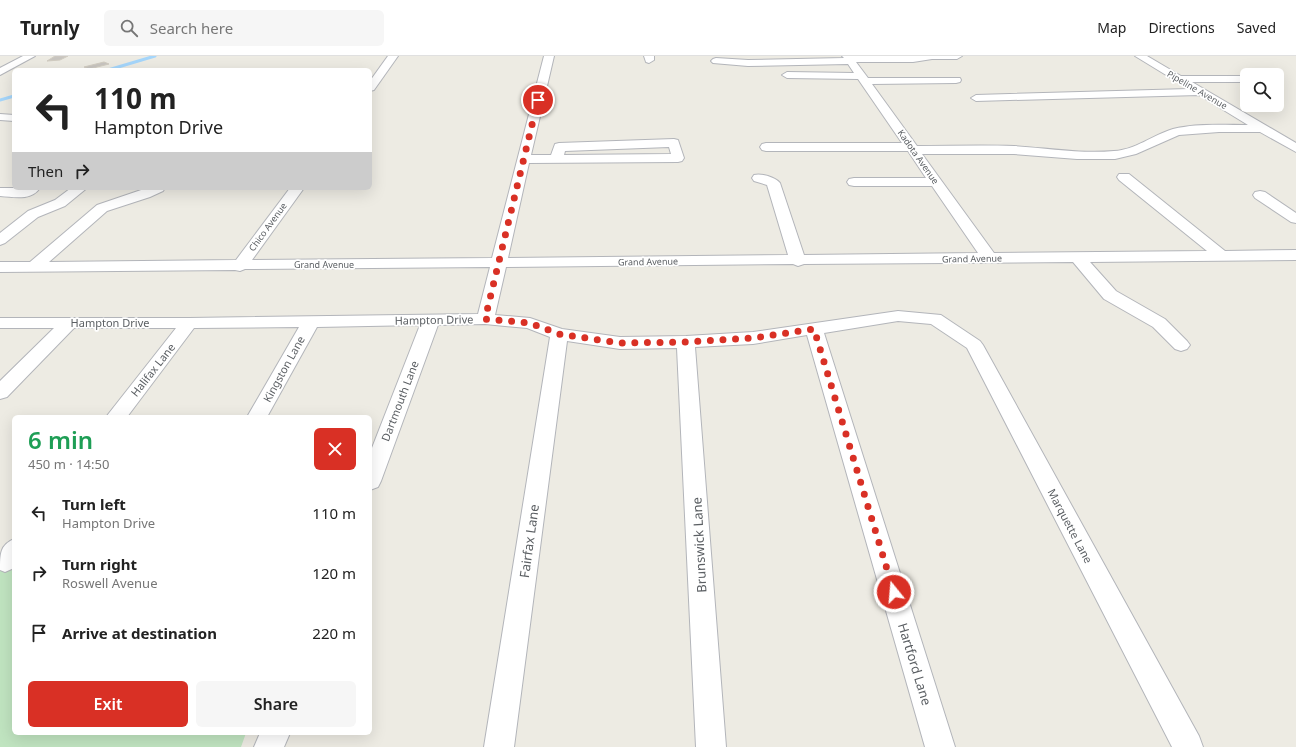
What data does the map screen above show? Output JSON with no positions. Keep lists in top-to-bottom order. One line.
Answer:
{"streets":{"street":["Pipeline Avenue","Kadota Avenue","Chico Avenue","Grand Avenue","Hampton Drive","Kingston Lane","Halifax Lane","Dartmouth Lane","Marquette Lane","Fairfax Lane","Brunswick Lane","Hartford Lane"]},"crossings":[["Kadota Avenue","Grand Avenue"],["Chico Avenue","Grand Avenue"],["Hampton Drive","Kingston Lane"],["Hampton Drive","Halifax Lane"],["Hampton Drive","Dartmouth Lane"],["Hampton Drive","Marquette Lane"],["Hampton Drive","Fairfax Lane"],["Hampton Drive","Brunswick Lane"],["Hampton Drive","Hartford Lane"]],"page":{"header":"Turnly","search":"Search here","nav":["Map","Directions","Saved"],"turn":["110 m","Hampton Drive"],"then":"Then","heading":["6 min","450 m · 14:50"],"list":[{"name":"Turn left","note":"Hampton Drive","value":"110 m"},{"name":"Turn right","note":"Roswell Avenue","value":"120 m"},{"name":"Arrive at destination","value":"220 m"}],"buttons":["Exit","Share"]}}
